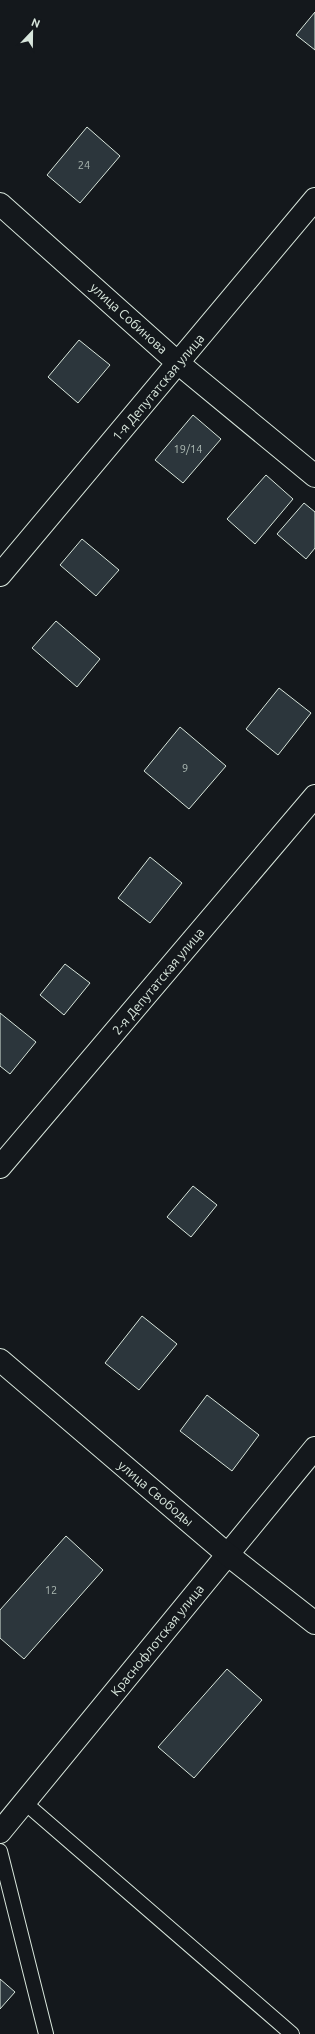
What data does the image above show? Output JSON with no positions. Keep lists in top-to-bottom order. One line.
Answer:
{"streets":{"street":["улица Собинова","1-я Депутатская улица","2-я Депутатская улица","улица Свободы","Краснофлотская улица"]},"crossings":[["улица Собинова","1-я Депутатская улица"],["улица Свободы","Краснофлотская улица"]],"house_numbers":["24","19/14","9","12"],"north":"top"}
